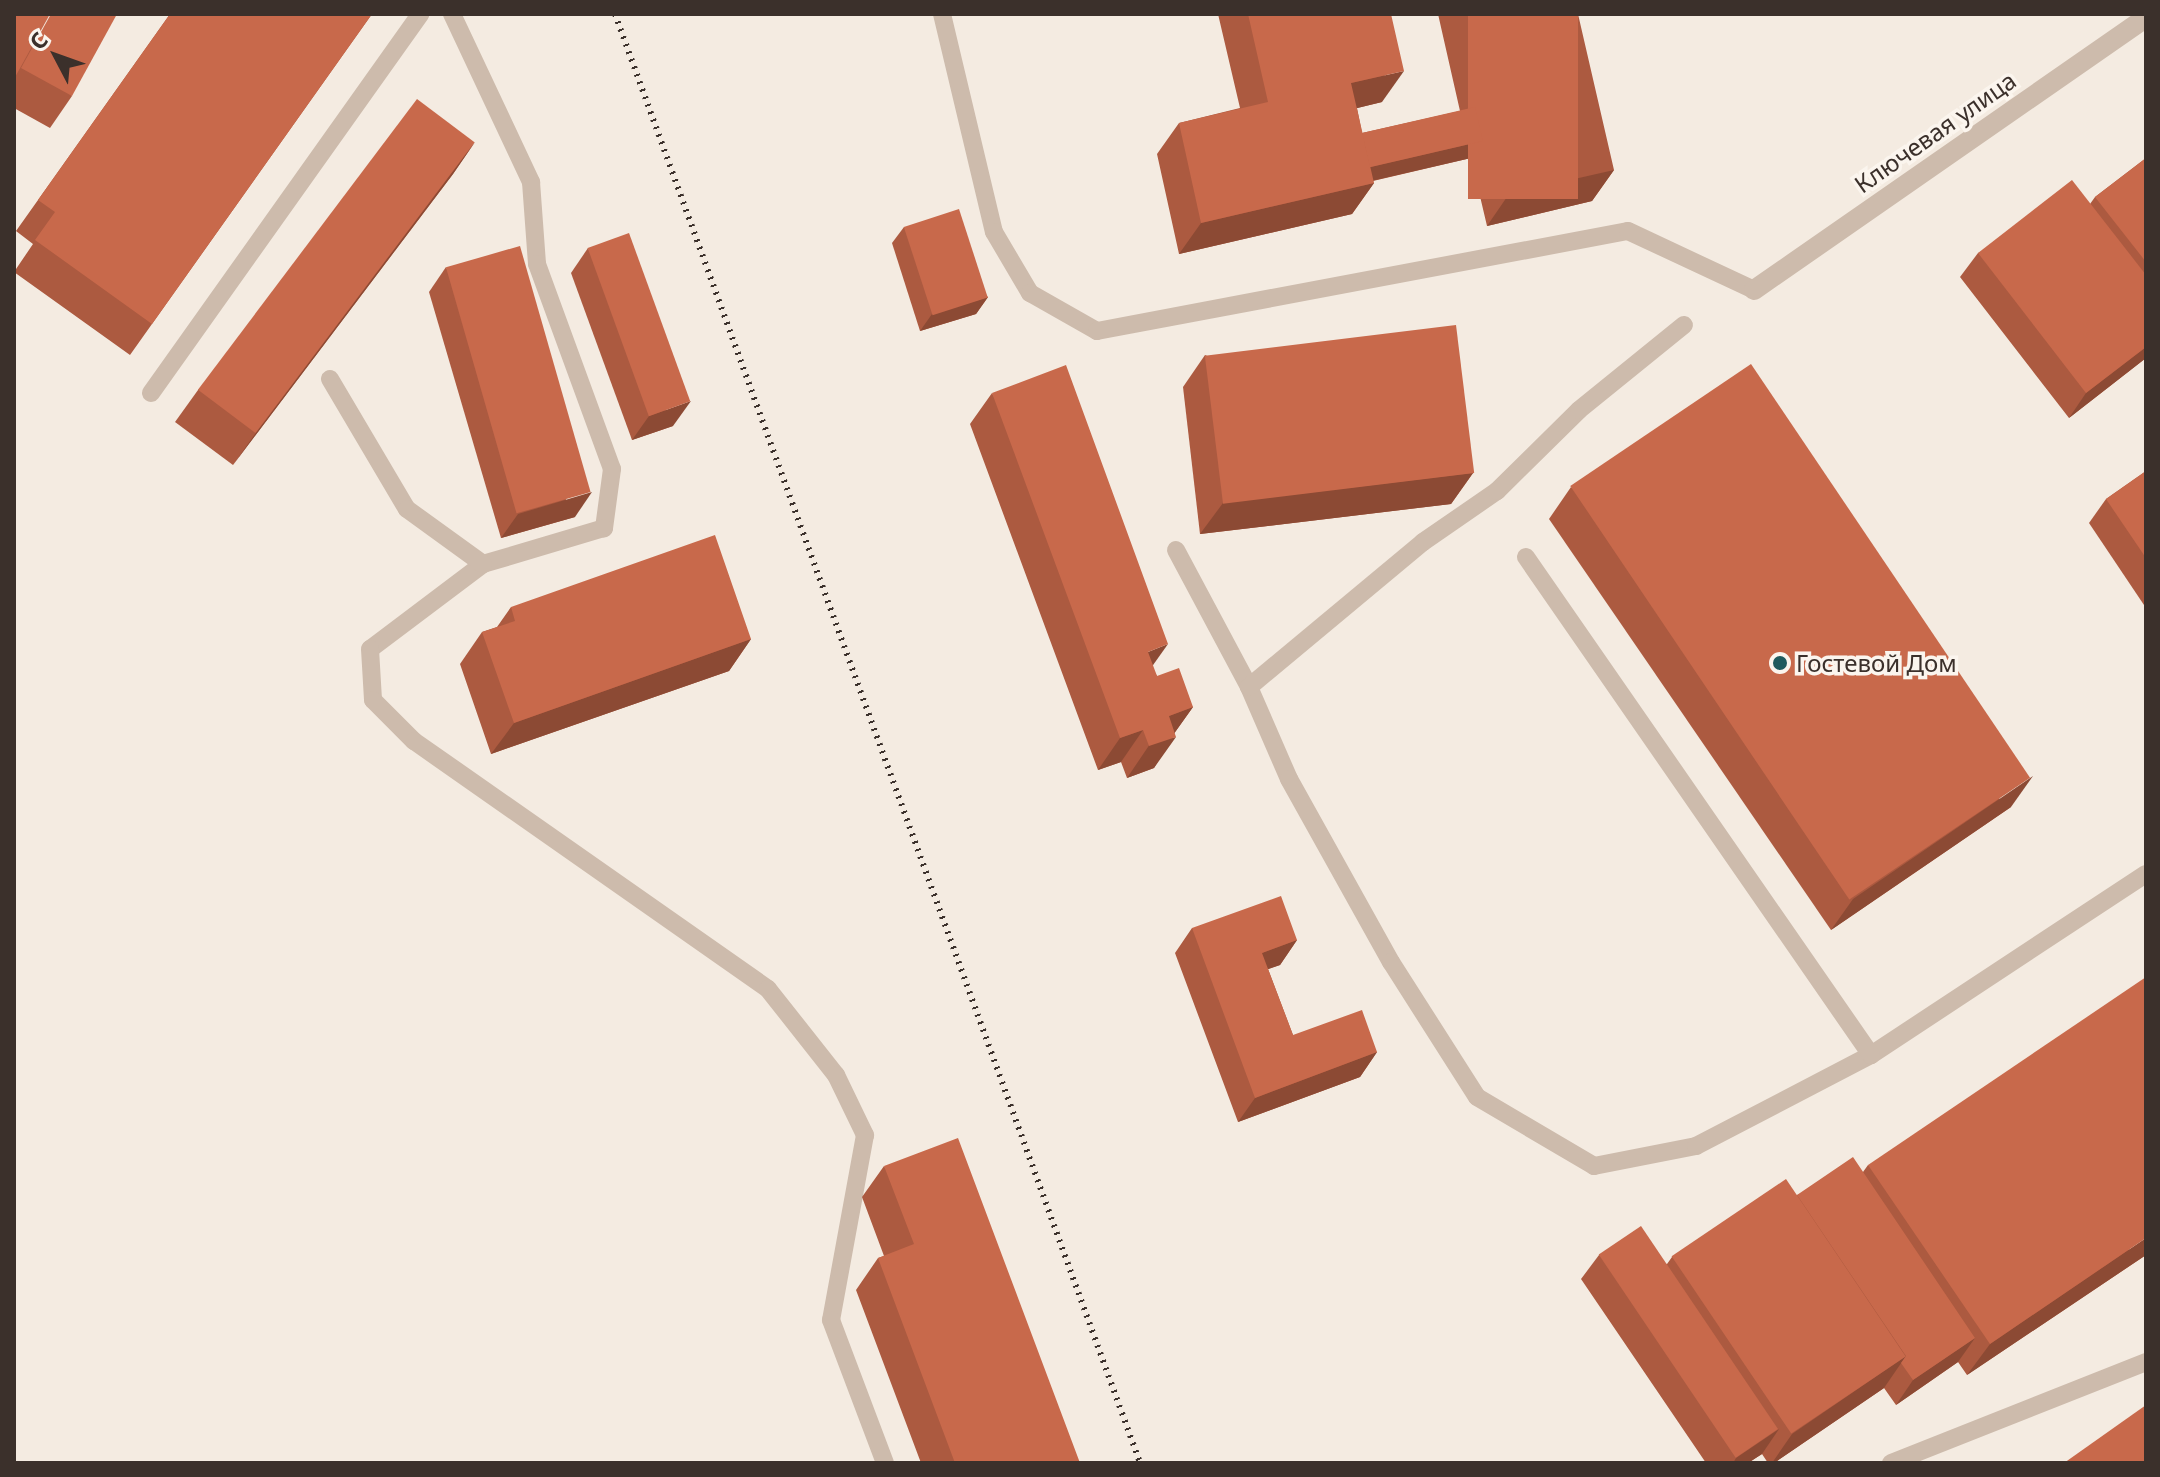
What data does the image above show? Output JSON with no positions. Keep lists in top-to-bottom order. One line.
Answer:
{"streets":{"street":["Ключевая улица"]},"places":["Гостевой Дом"],"north":"top left"}
